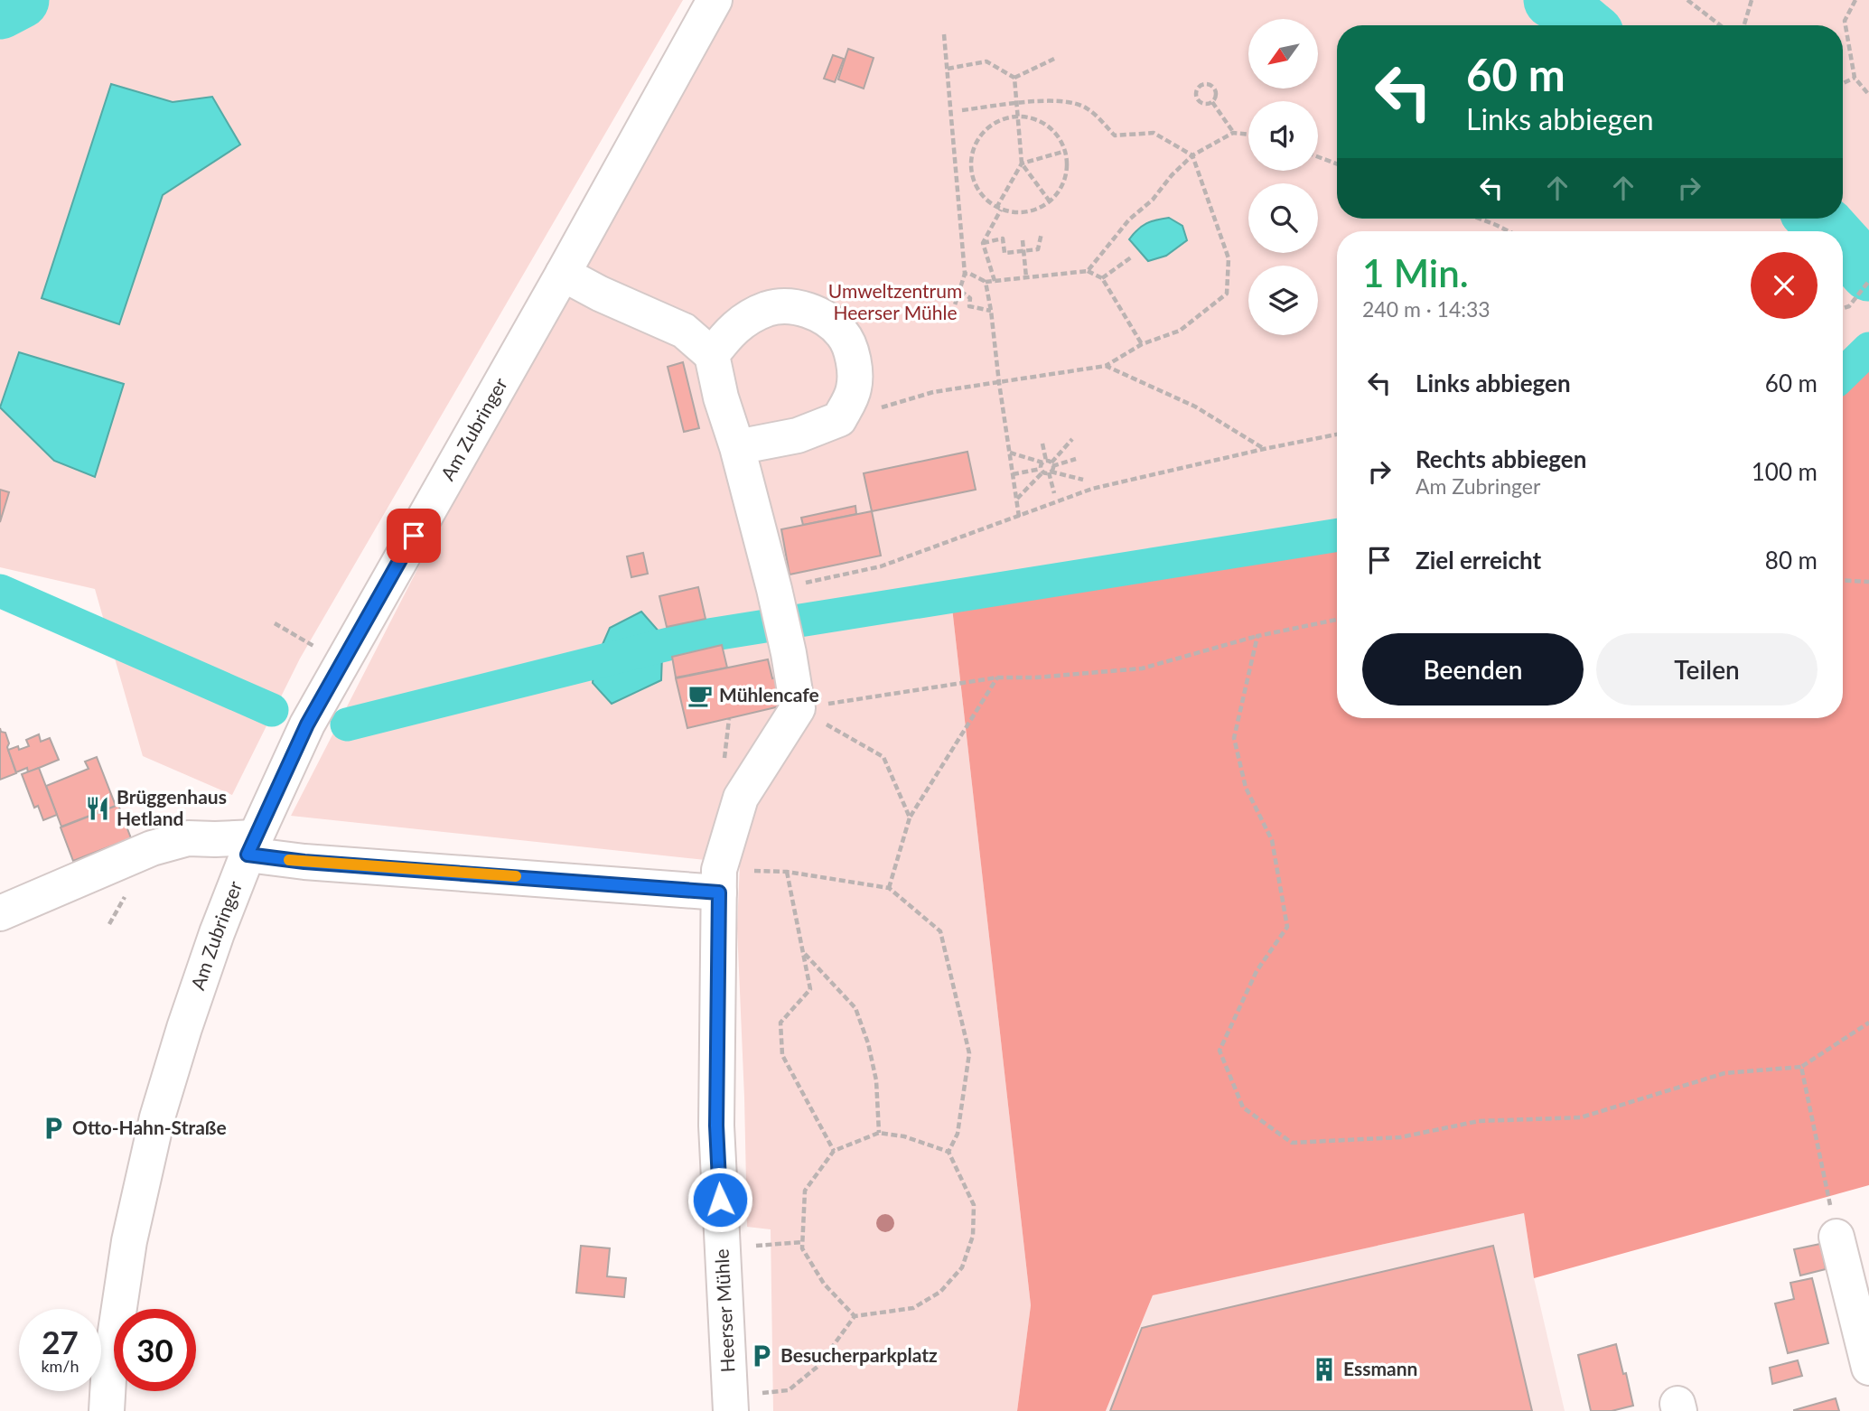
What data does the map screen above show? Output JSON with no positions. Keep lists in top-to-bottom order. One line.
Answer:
{"streets":{"main road":["Am Zubringer","Heerser Mühle"]},"parks":["Umweltzentrum Heerser Mühle"],"places":{"cafe":["Mühlencafe"],"restaurant":["Brüggenhaus Hetland"],"parking":["Otto-Hahn-Straße","Besucherparkplatz"],"building":["Essmann"]},"north":"bottom left","page":{"turn":["60 m","Links abbiegen"],"heading":["1 Min.","240 m · 14:33"],"list":[{"name":"Links abbiegen","value":"60 m"},{"name":"Rechts abbiegen","note":"Am Zubringer","value":"100 m"},{"name":"Ziel erreicht","value":"80 m"}],"buttons":["Beenden","Teilen"],"speed":"27 km/h","limit":"30"}}
